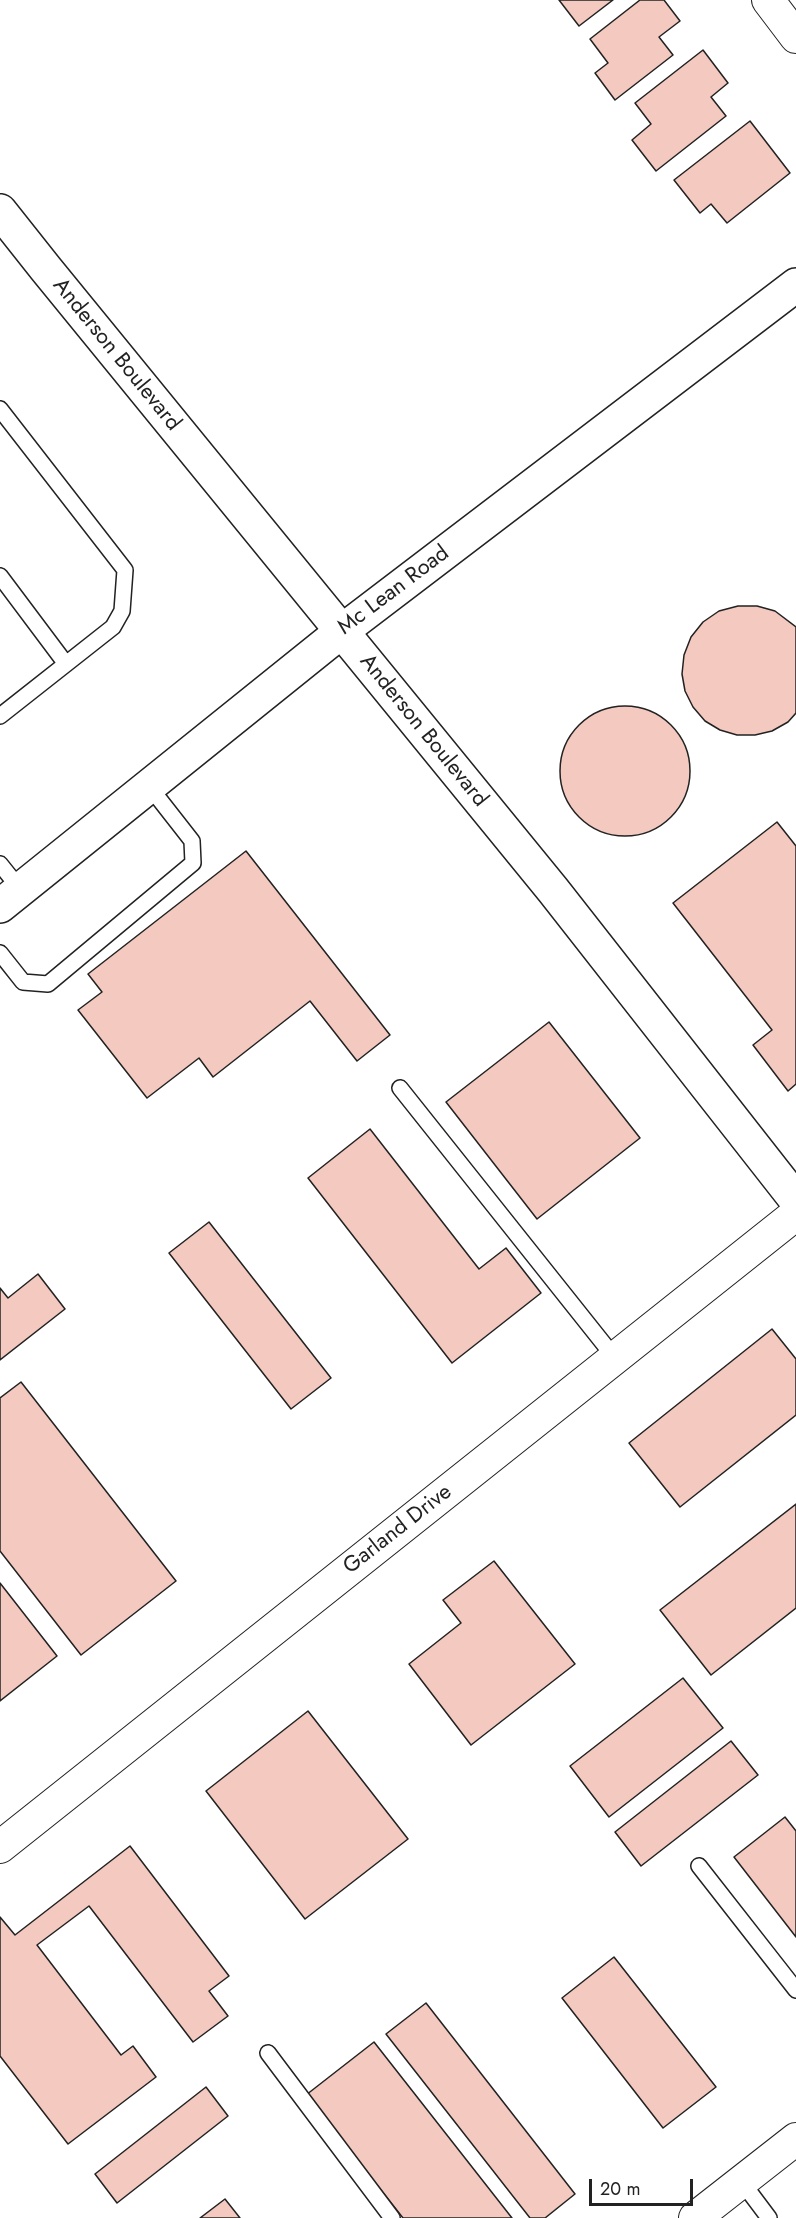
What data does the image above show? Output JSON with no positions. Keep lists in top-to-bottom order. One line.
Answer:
{"streets":{"street":["Anderson Boulevard","Mc Lean Road","Garland Drive"]},"crossings":[["Anderson Boulevard","Mc Lean Road"]],"scale_bar":"20 m"}
